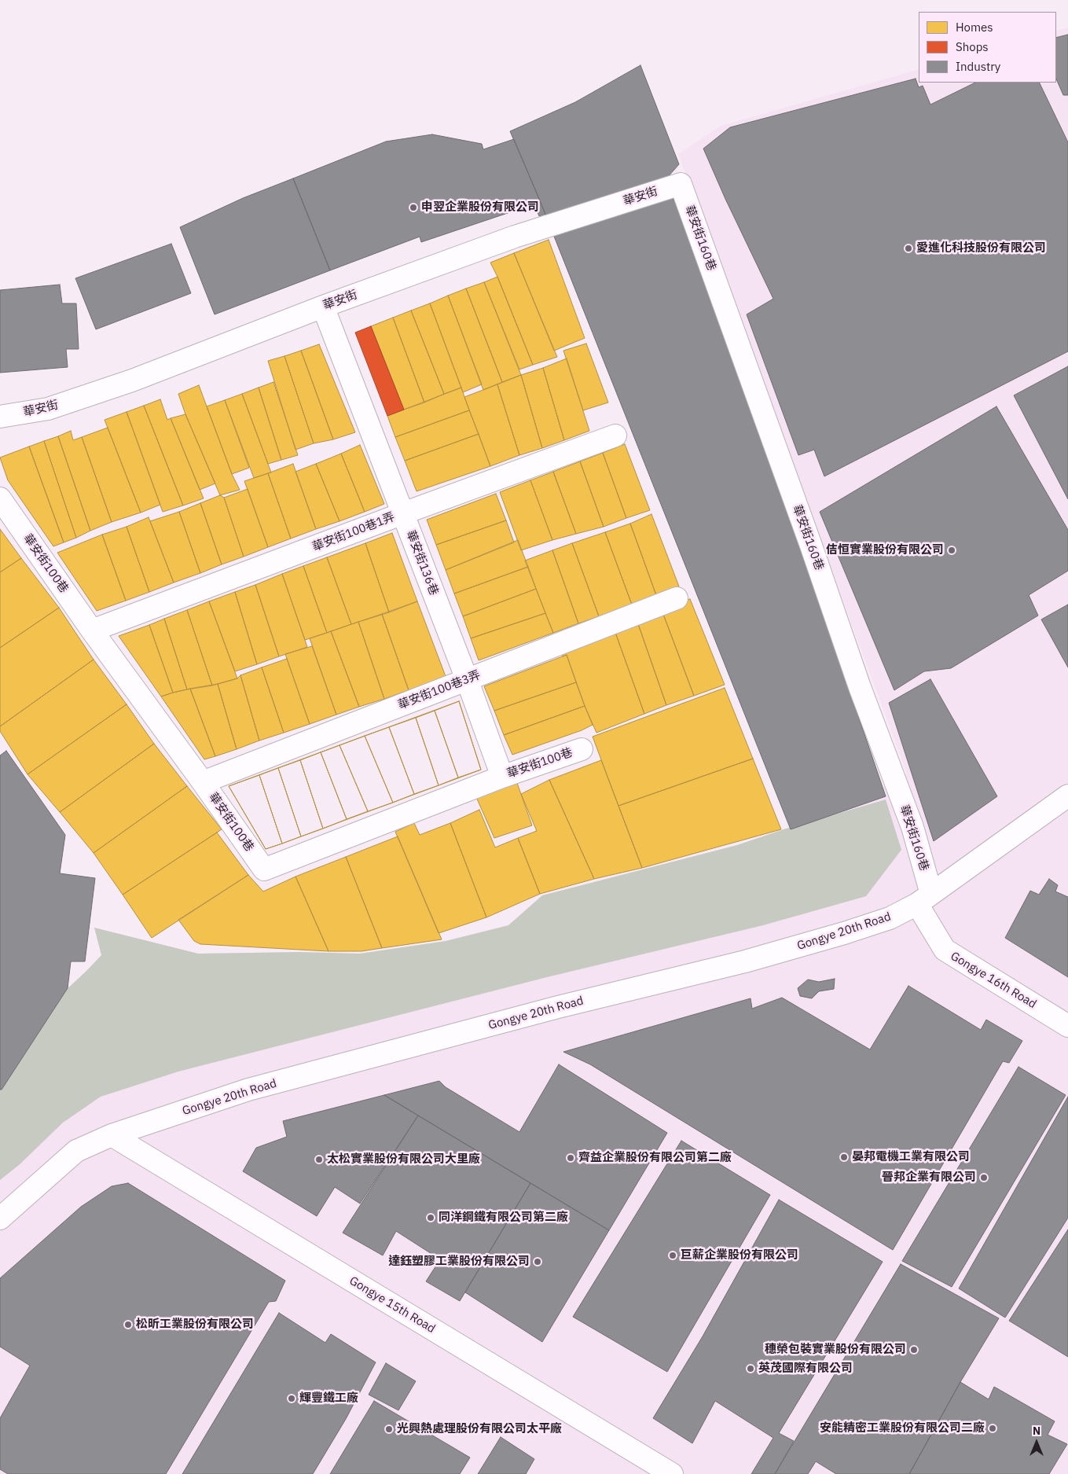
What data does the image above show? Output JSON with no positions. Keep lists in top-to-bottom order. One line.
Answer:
{"streets":{"street":["華安街","華安街160巷","華安街100巷1弄","華安街136巷","華安街100巷","華安街100巷3弄","Gongye 20th Road","Gongye 16th Road","Gongye 15th Road"]},"crossings":[["華安街","華安街160巷"],["華安街","華安街136巷"],["華安街160巷","Gongye 20th Road"],["華安街160巷","Gongye 16th Road"],["華安街100巷1弄","華安街136巷"],["華安街100巷1弄","華安街100巷"],["華安街136巷","華安街100巷"],["華安街136巷","華安街100巷3弄"],["華安街100巷","華安街100巷3弄"],["Gongye 20th Road","Gongye 16th Road"],["Gongye 20th Road","Gongye 15th Road"]],"places":["申翌企業股份有限公司","愛進化科技股份有限公司","佶恒實業股份有限公司","晏邦電機工業有限公司","齊益企業股份有限公司第二廠","太松實業股份有限公司大里廠","晉邦企業有限公司","同洋鋼鐵有限公司第二廠","巨薪企業股份有限公司","達鈺塑膠工業股份有限公司","松昕工業股份有限公司","穗榮包裝實業股份有限公司","英茂國際有限公司","輝豐鐵工廠","安能精密工業股份有限公司二廠","光興熱處理股份有限公司太平廠"],"legend":["Homes","Shops","Industry"],"north":"top"}
